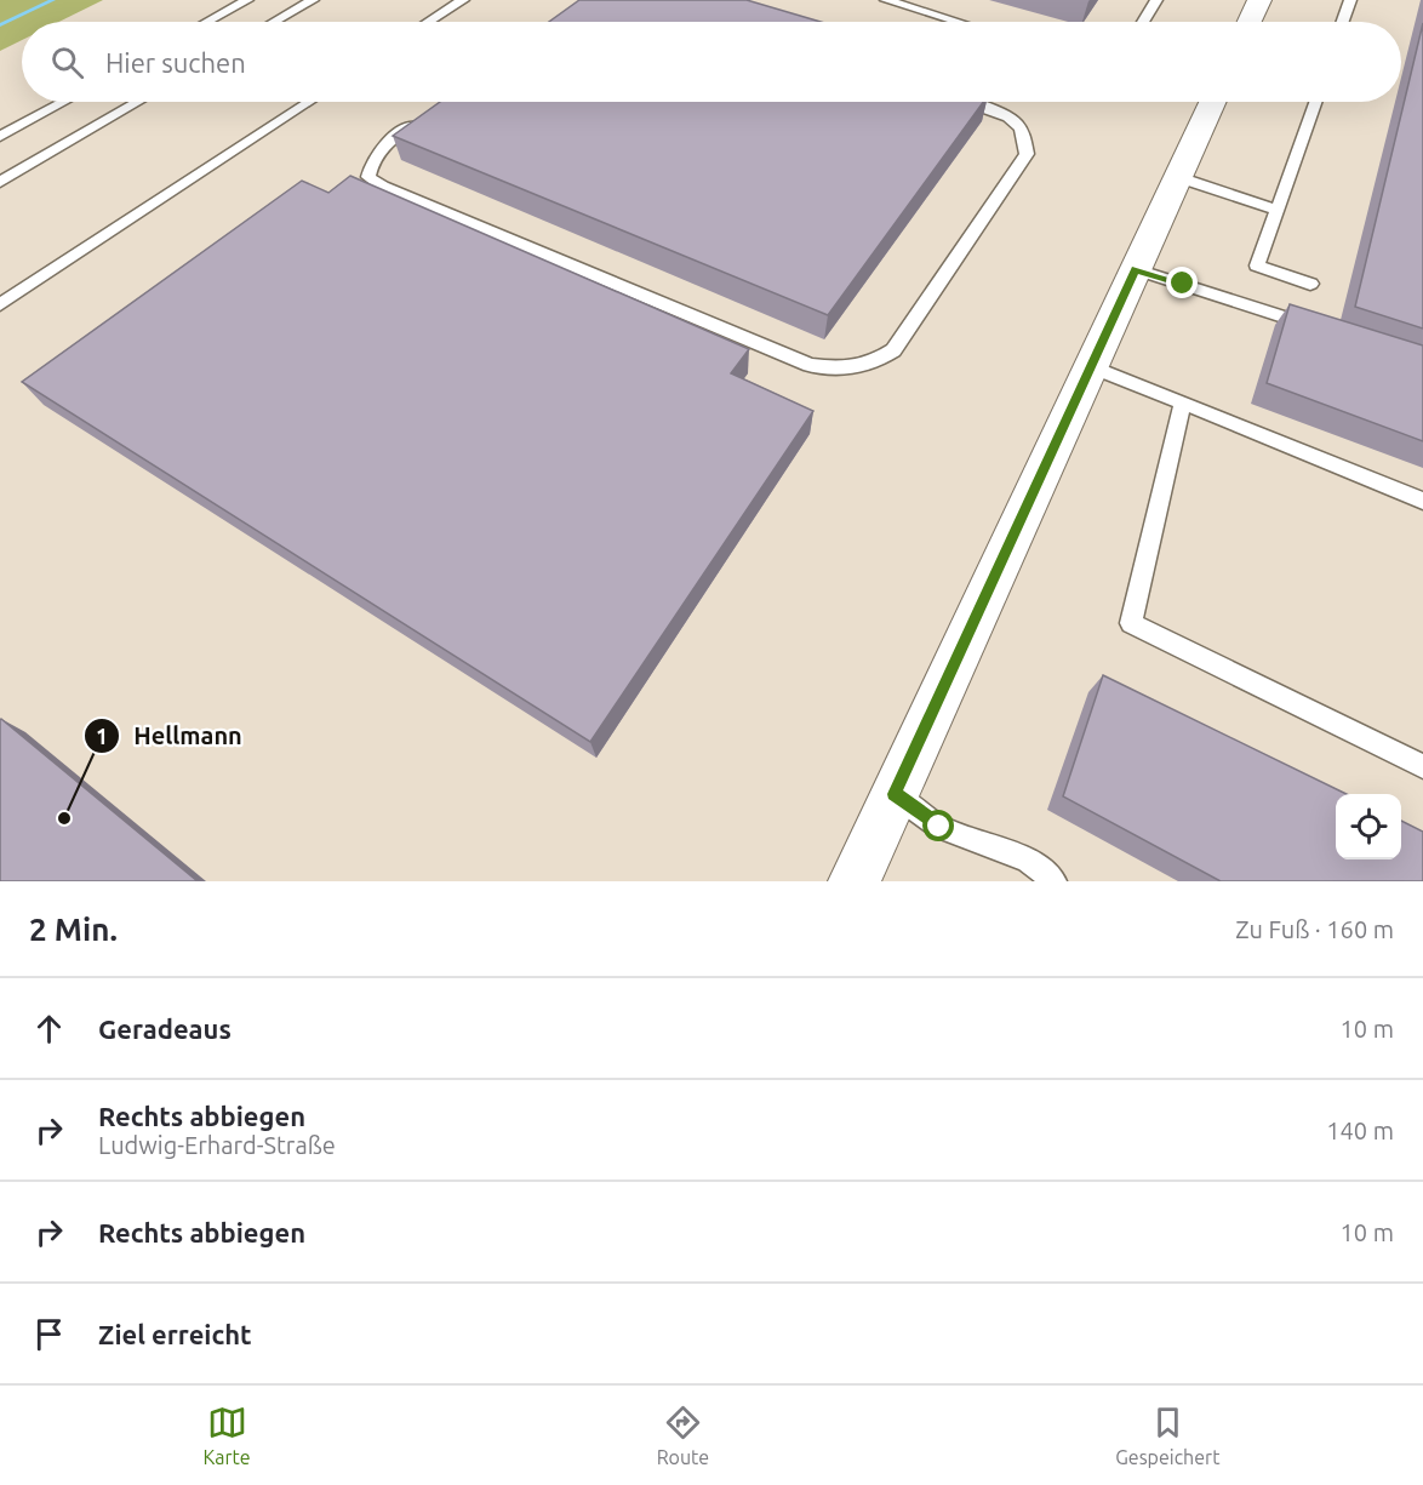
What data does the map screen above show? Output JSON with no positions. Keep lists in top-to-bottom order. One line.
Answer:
{"places":["Hellmann"],"page":{"search":"Hier suchen","heading":["2 Min.","Zu Fuß · 160 m"],"list":[["Geradeaus","10 m"],["Rechts abbiegen","Ludwig-Erhard-Straße","140 m"],["Rechts abbiegen","10 m"],"Ziel erreicht"],"nav":["Karte","Route","Gespeichert"]}}
